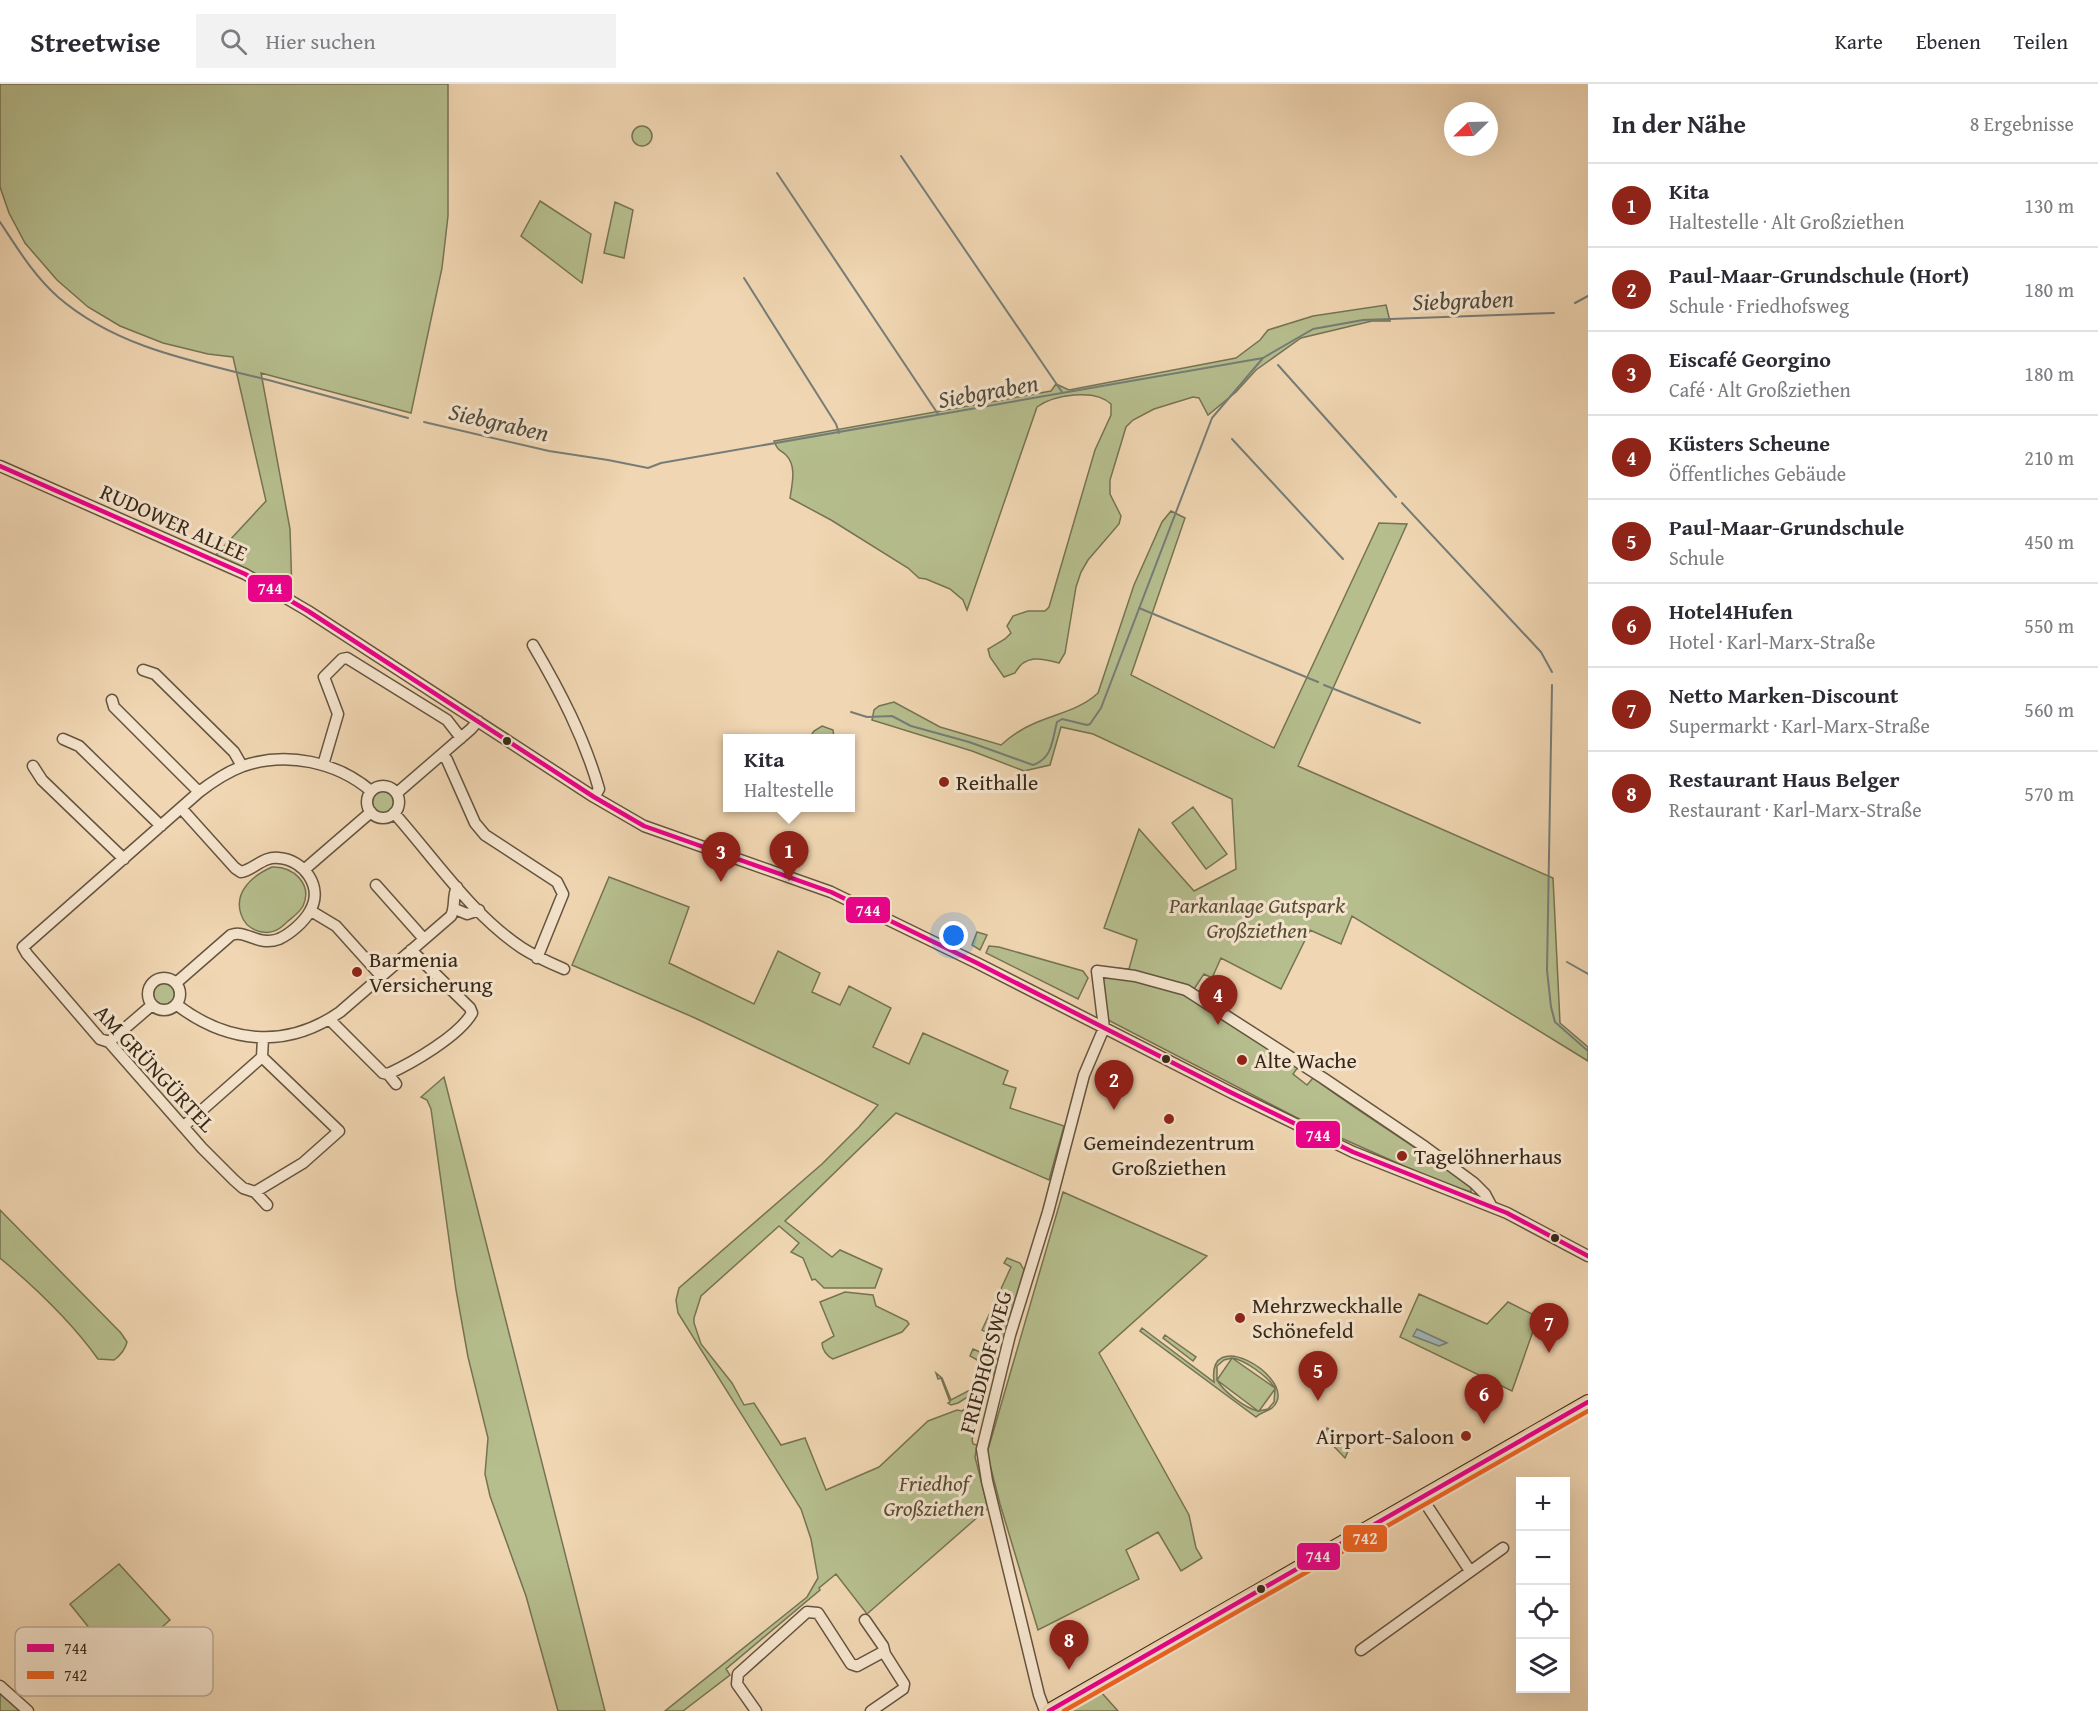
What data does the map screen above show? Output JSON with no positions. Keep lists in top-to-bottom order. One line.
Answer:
{"streets":{"street":["RUDOWER ALLEE","AM GRÜNGÜRTEL","FRIEDHOFSWEG"]},"crossings":[["RUDOWER ALLEE","FRIEDHOFSWEG"]],"water":["Siebgraben"],"parks":["Parkanlage Gutspark Großziethen","Friedhof Großziethen"],"places":["Reithalle","Barmenia Versicherung","Alte Wache","Gemeindezentrum Großziethen","Tagelöhnerhaus","Mehrzweckhalle Schönefeld","Airport-Saloon"],"lines":["transit line 744","transit line 742"],"legend":["744","742"],"north":"bottom left","page":{"header":"Streetwise","search":"Hier suchen","nav":["Karte","Ebenen","Teilen"],"heading":["In der Nähe","8 Ergebnisse"],"list":[{"mark":"1","name":"Kita","note":"Haltestelle · Alt Großziethen","value":"130 m"},{"mark":"2","name":"Paul-Maar-Grundschule (Hort)","note":"Schule · Friedhofsweg","value":"180 m"},{"mark":"3","name":"Eiscafé Georgino","note":"Café · Alt Großziethen","value":"180 m"},{"mark":"4","name":"Küsters Scheune","note":"Öffentliches Gebäude","value":"210 m"},{"mark":"5","name":"Paul-Maar-Grundschule","note":"Schule","value":"450 m"},{"mark":"6","name":"Hotel4Hufen","note":"Hotel · Karl-Marx-Straße","value":"550 m"},{"mark":"7","name":"Netto Marken-Discount","note":"Supermarkt · Karl-Marx-Straße","value":"560 m"},{"mark":"8","name":"Restaurant Haus Belger","note":"Restaurant · Karl-Marx-Straße","value":"570 m"}],"popup":["Kita","Haltestelle"],"pins":["1","3","4","2","7","5","6","8"],"map_buttons":["+","−"]}}
